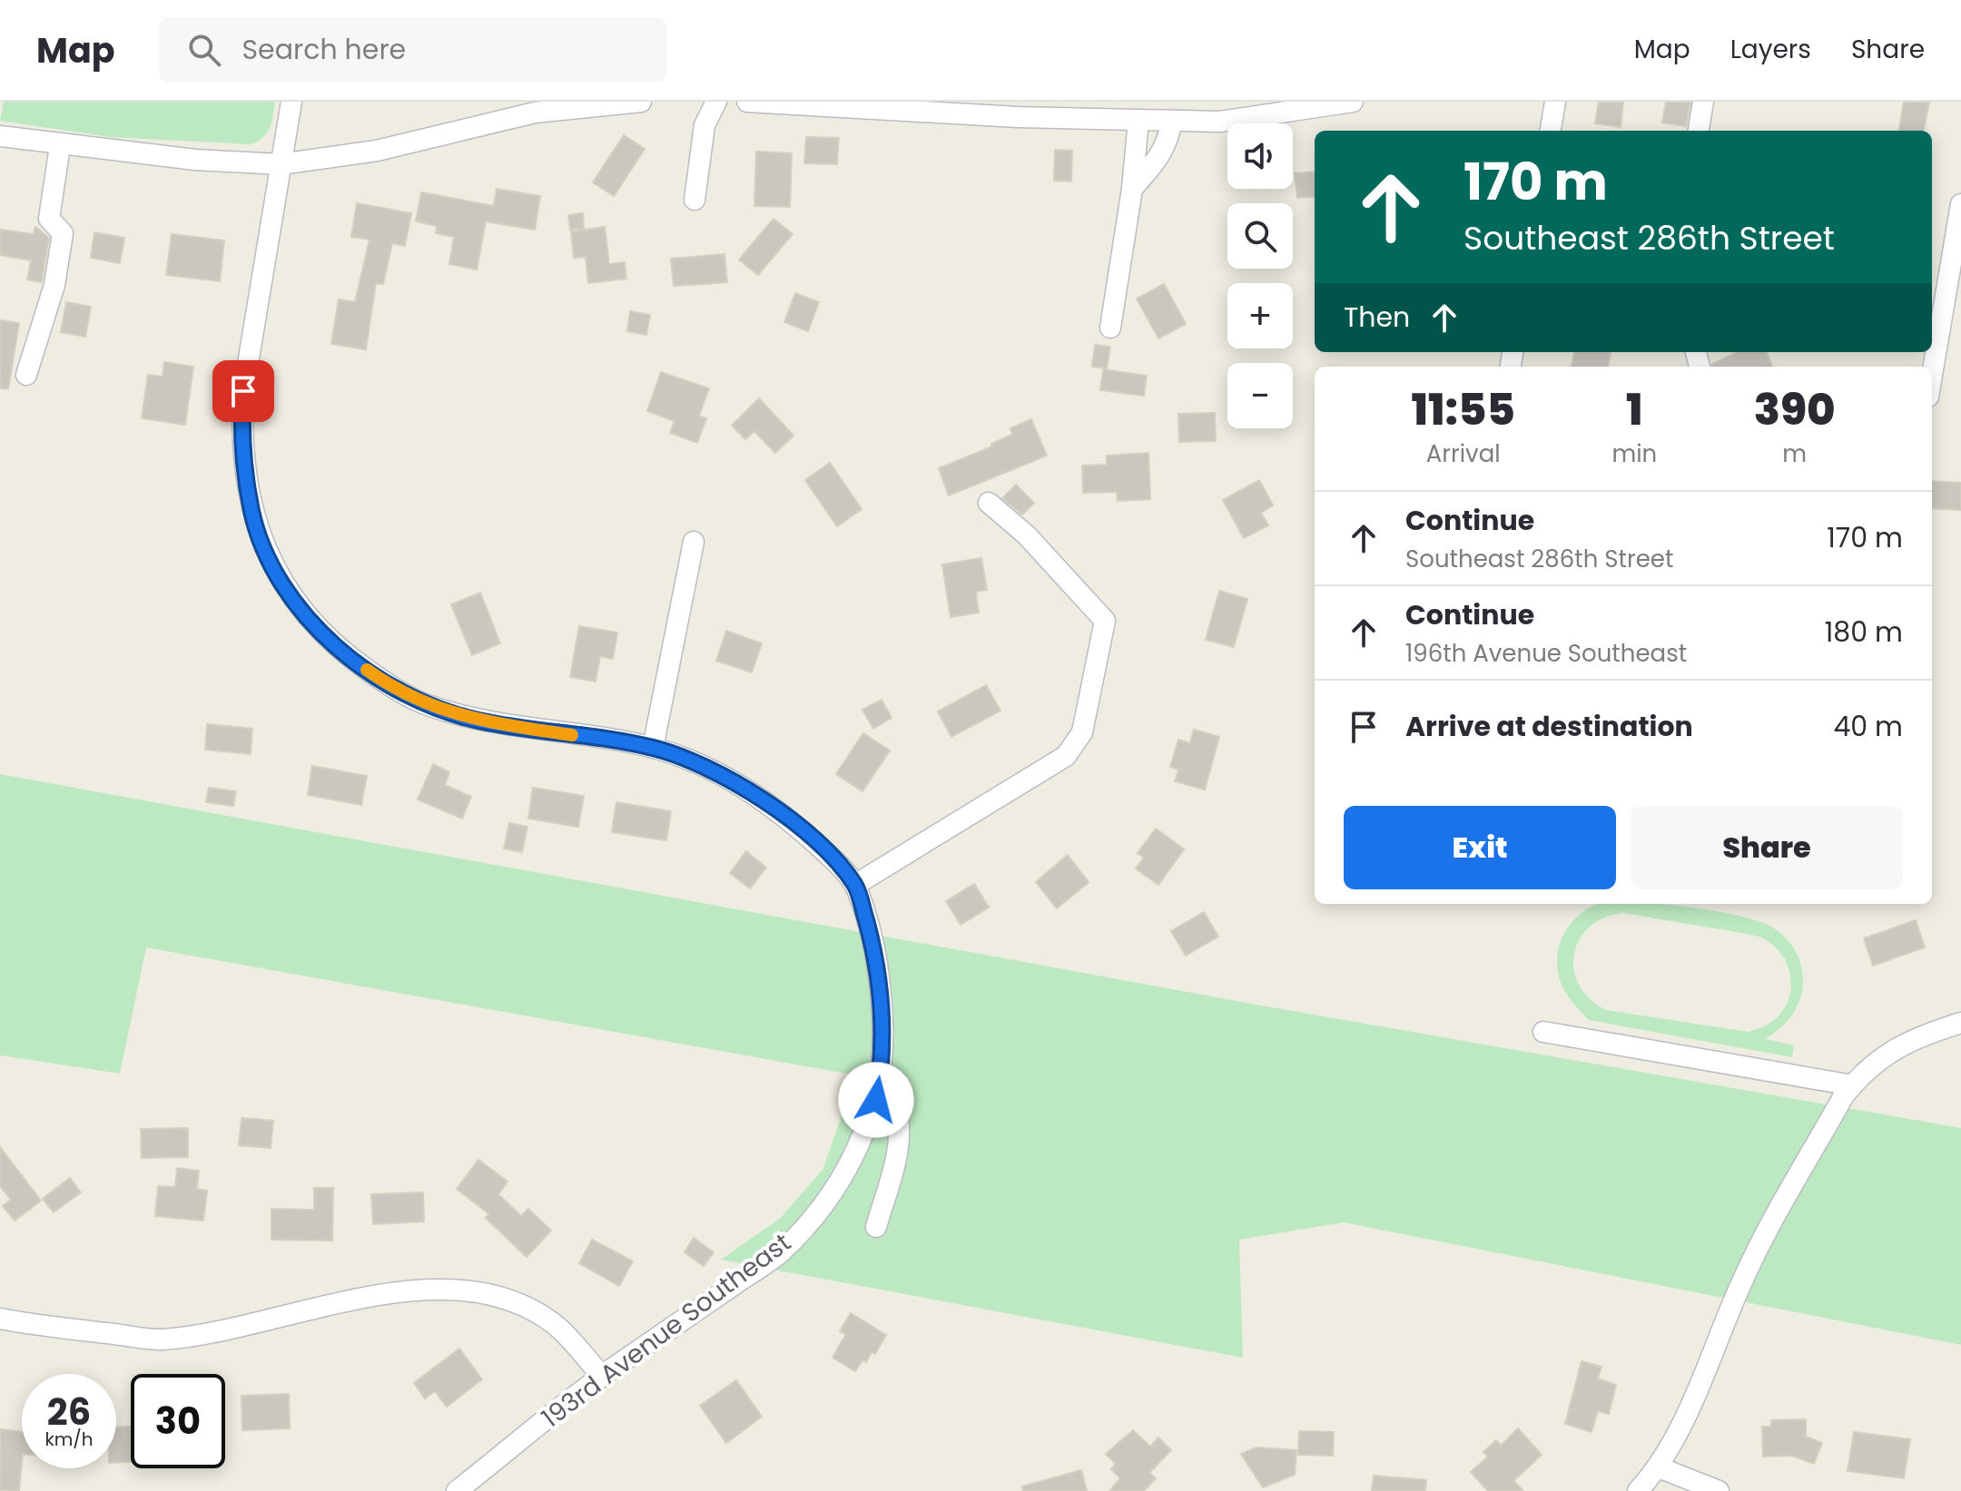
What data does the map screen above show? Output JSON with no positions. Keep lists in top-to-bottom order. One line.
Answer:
{"streets":{"street":["193rd Avenue Southeast"]},"page":{"header":"Map","search":"Search here","nav":["Map","Layers","Share"],"map_buttons":["+","−"],"turn":["170 m","Southeast 286th Street"],"then":"Then","eta":["11:55","Arrival","1","min","390","m"],"list":[{"name":"Continue","note":"Southeast 286th Street","value":"170 m"},{"name":"Continue","note":"196th Avenue Southeast","value":"180 m"},{"name":"Arrive at destination","value":"40 m"}],"buttons":["Exit","Share"],"speed":"26 km/h","limit":"30"}}
